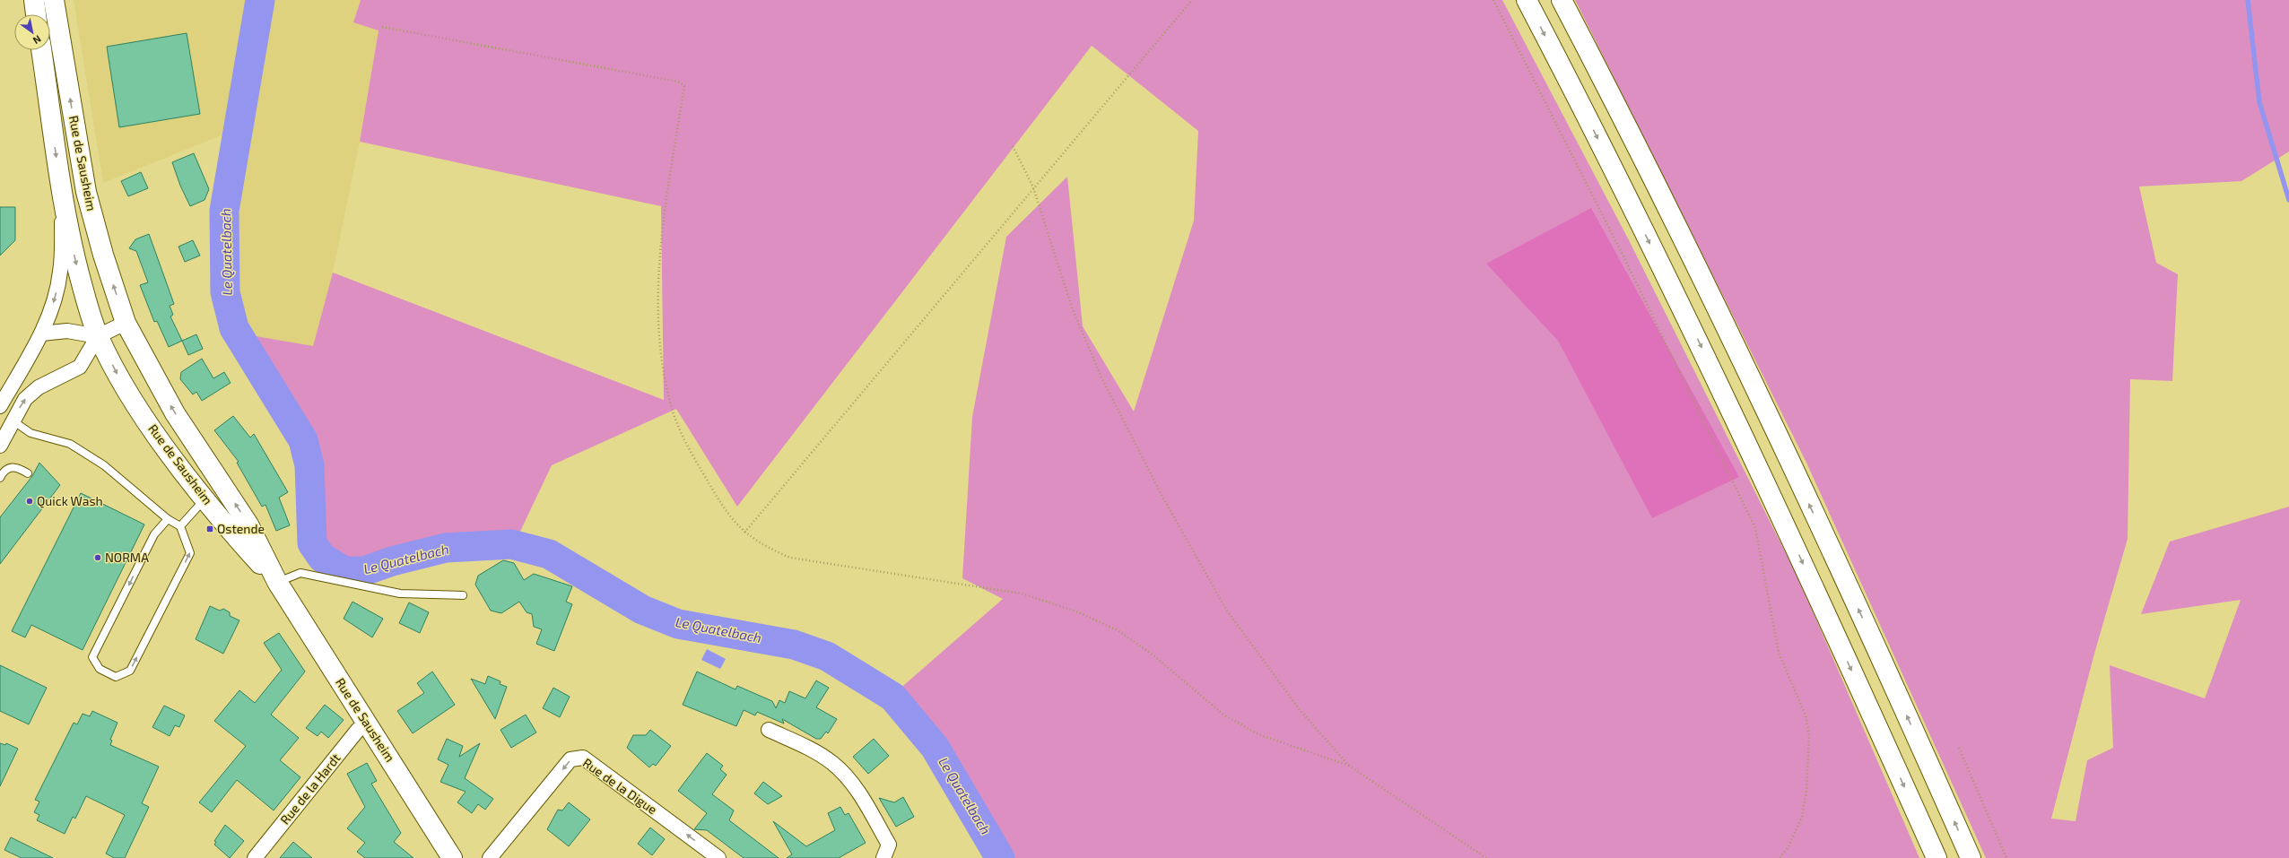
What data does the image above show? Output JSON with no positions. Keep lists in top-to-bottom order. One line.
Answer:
{"streets":{"main road":["Rue de Sausheim"],"street":["Rue de la Digue","Rue de la Hardt"]},"crossings":[["Rue de Sausheim","Rue de la Hardt"]],"water":["Le Quatelbach"],"places":{"other":["Quick Wash","NORMA"],"transit":["Ostende"]},"north":"bottom right"}
